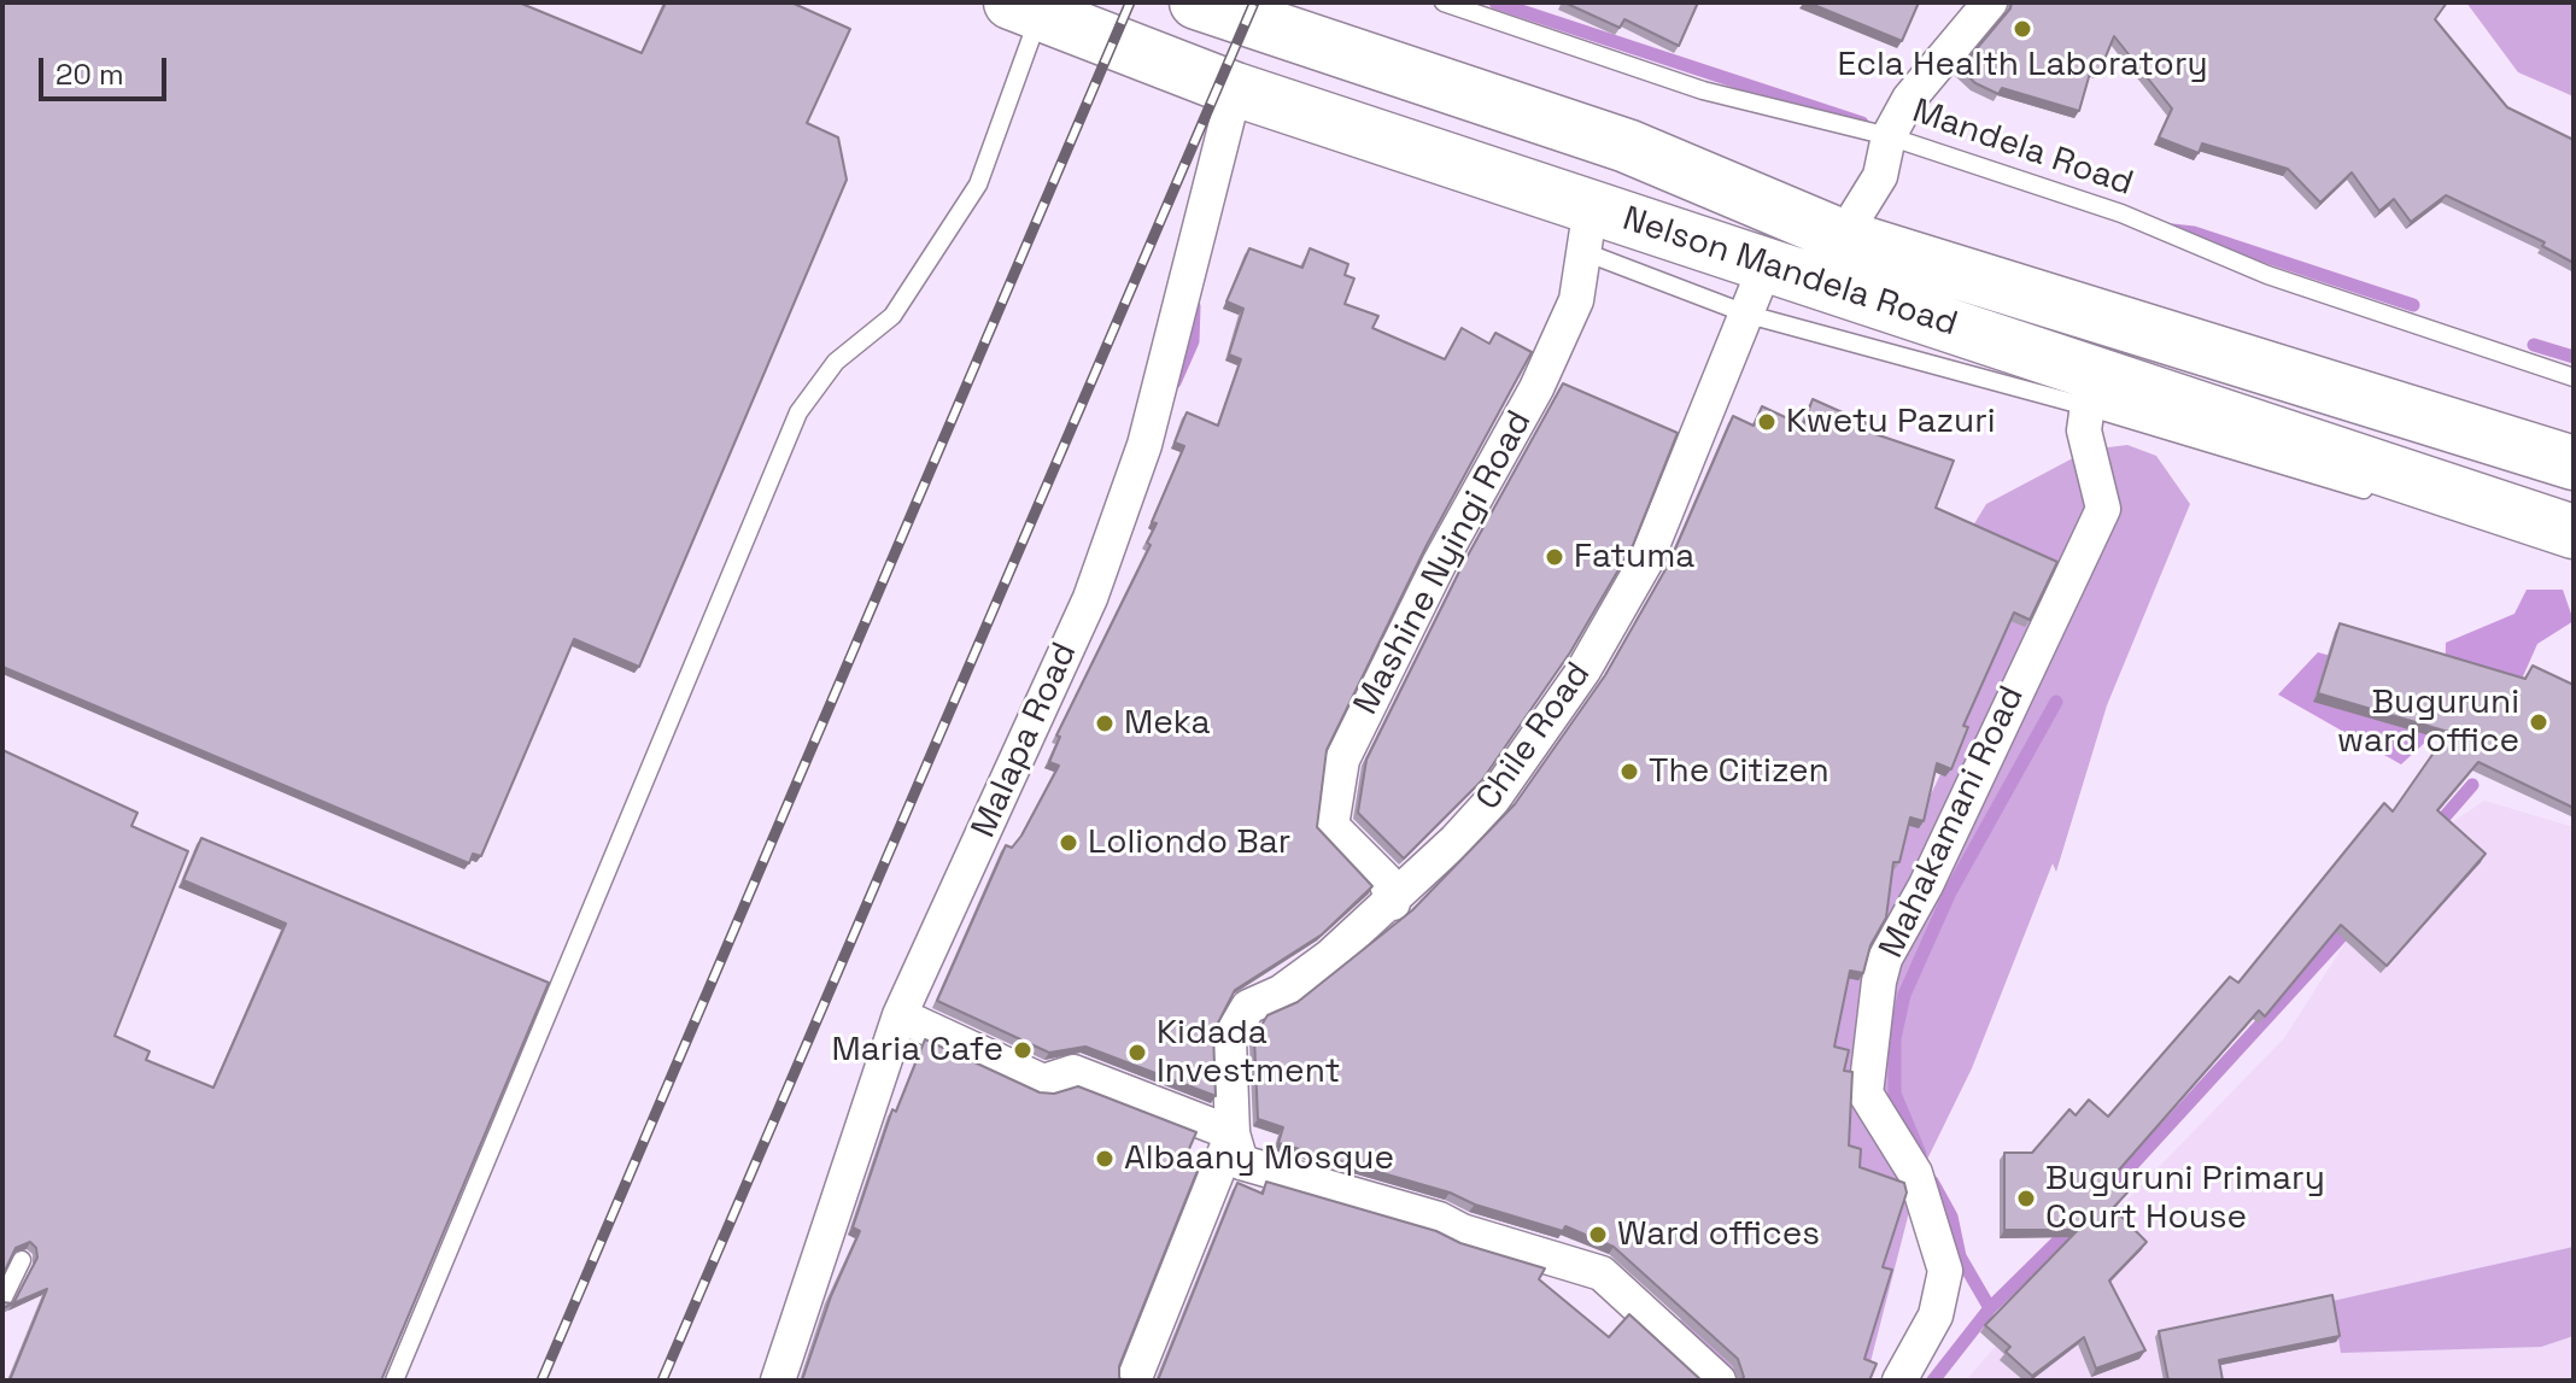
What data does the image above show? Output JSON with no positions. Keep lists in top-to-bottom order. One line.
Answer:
{"streets":{"main road":["Nelson Mandela Road"],"street":["Mashine Nyingi Road","Chile Road","Malapa Road","Mahakamani Road"],"lane":["Mandela Road"]},"crossings":[["Nelson Mandela Road","Mashine Nyingi Road"],["Nelson Mandela Road","Chile Road"],["Nelson Mandela Road","Malapa Road"],["Nelson Mandela Road","Mahakamani Road"],["Mashine Nyingi Road","Chile Road"]],"places":["Ecla Health Laboratory","Kwetu Pazuri","Fatuma","Buguruni ward office","Meka","The Citizen","Loliondo Bar","Maria Cafe","Kidada Investment","Albaany Mosque","Buguruni Primary Court House","Ward offices"],"scale_bar":"20 m"}
